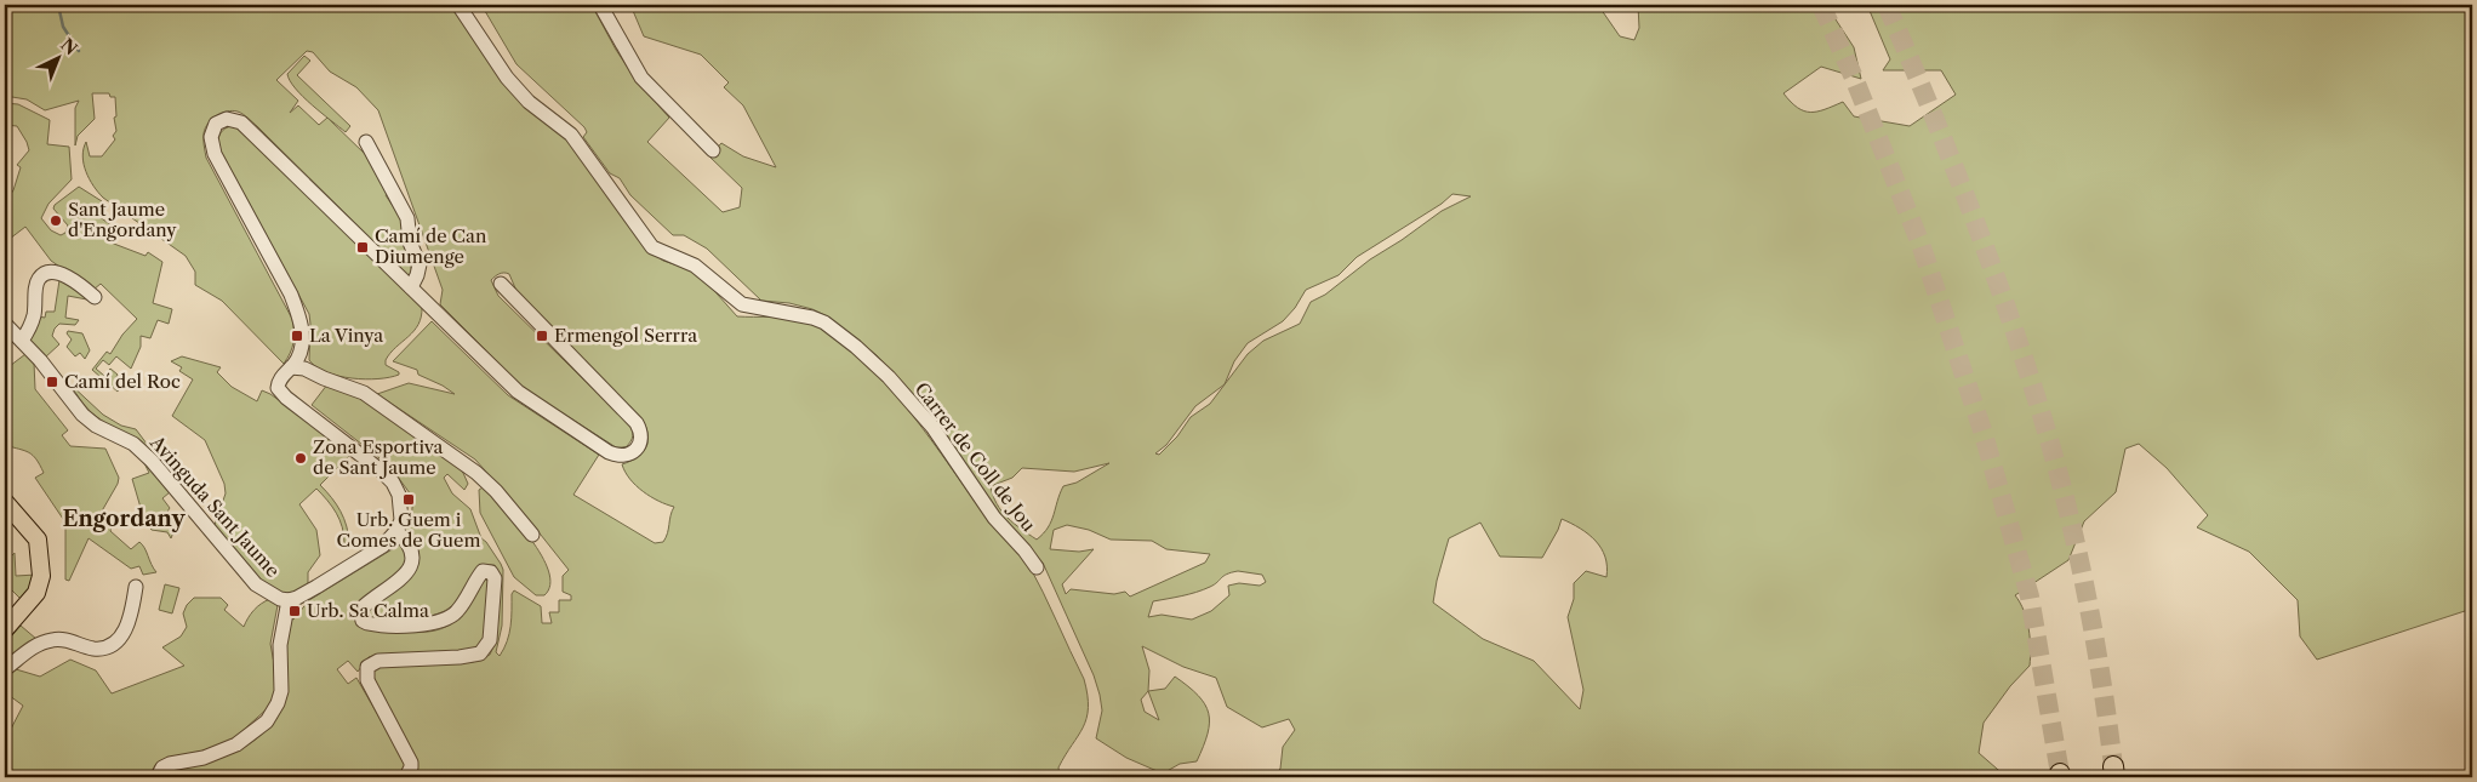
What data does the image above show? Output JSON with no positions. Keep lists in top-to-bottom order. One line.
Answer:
{"streets":{"street":["Carrer de Coll de Jou","Avinguda Sant Jaume"]},"districts":["Engordany"],"places":{"other":["Sant Jaume d'Engordany","Zona Esportiva de Sant Jaume"],"transit":["Camí de Can Diumenge","La Vinya","Ermengol Serrra","Camí del Roc","Urb. Guem i Comes de Guem","Urb. Sa Calma"]},"north":"top right"}
